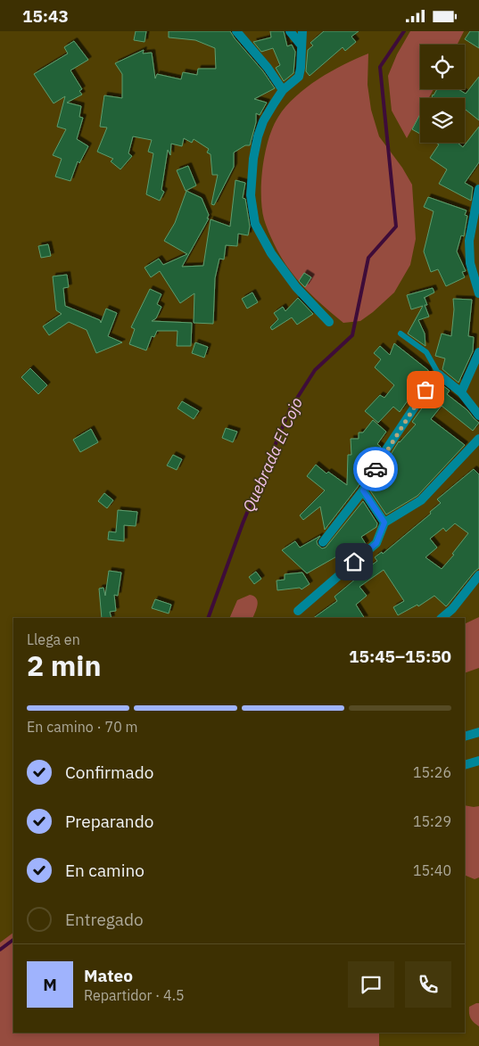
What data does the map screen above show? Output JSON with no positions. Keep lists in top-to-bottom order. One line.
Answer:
{"water":["Quebrada El Cojo"],"page":{"status":"15:43","heading":["2 min","Llega en","15:45–15:50"],"panel":["Mateo","Repartidor · 4.5"],"bar":"En camino · 70 m","list":[["Confirmado","15:26"],["Preparando","15:29"],["En camino","15:40"],"Entregado"],"round":"M"}}
